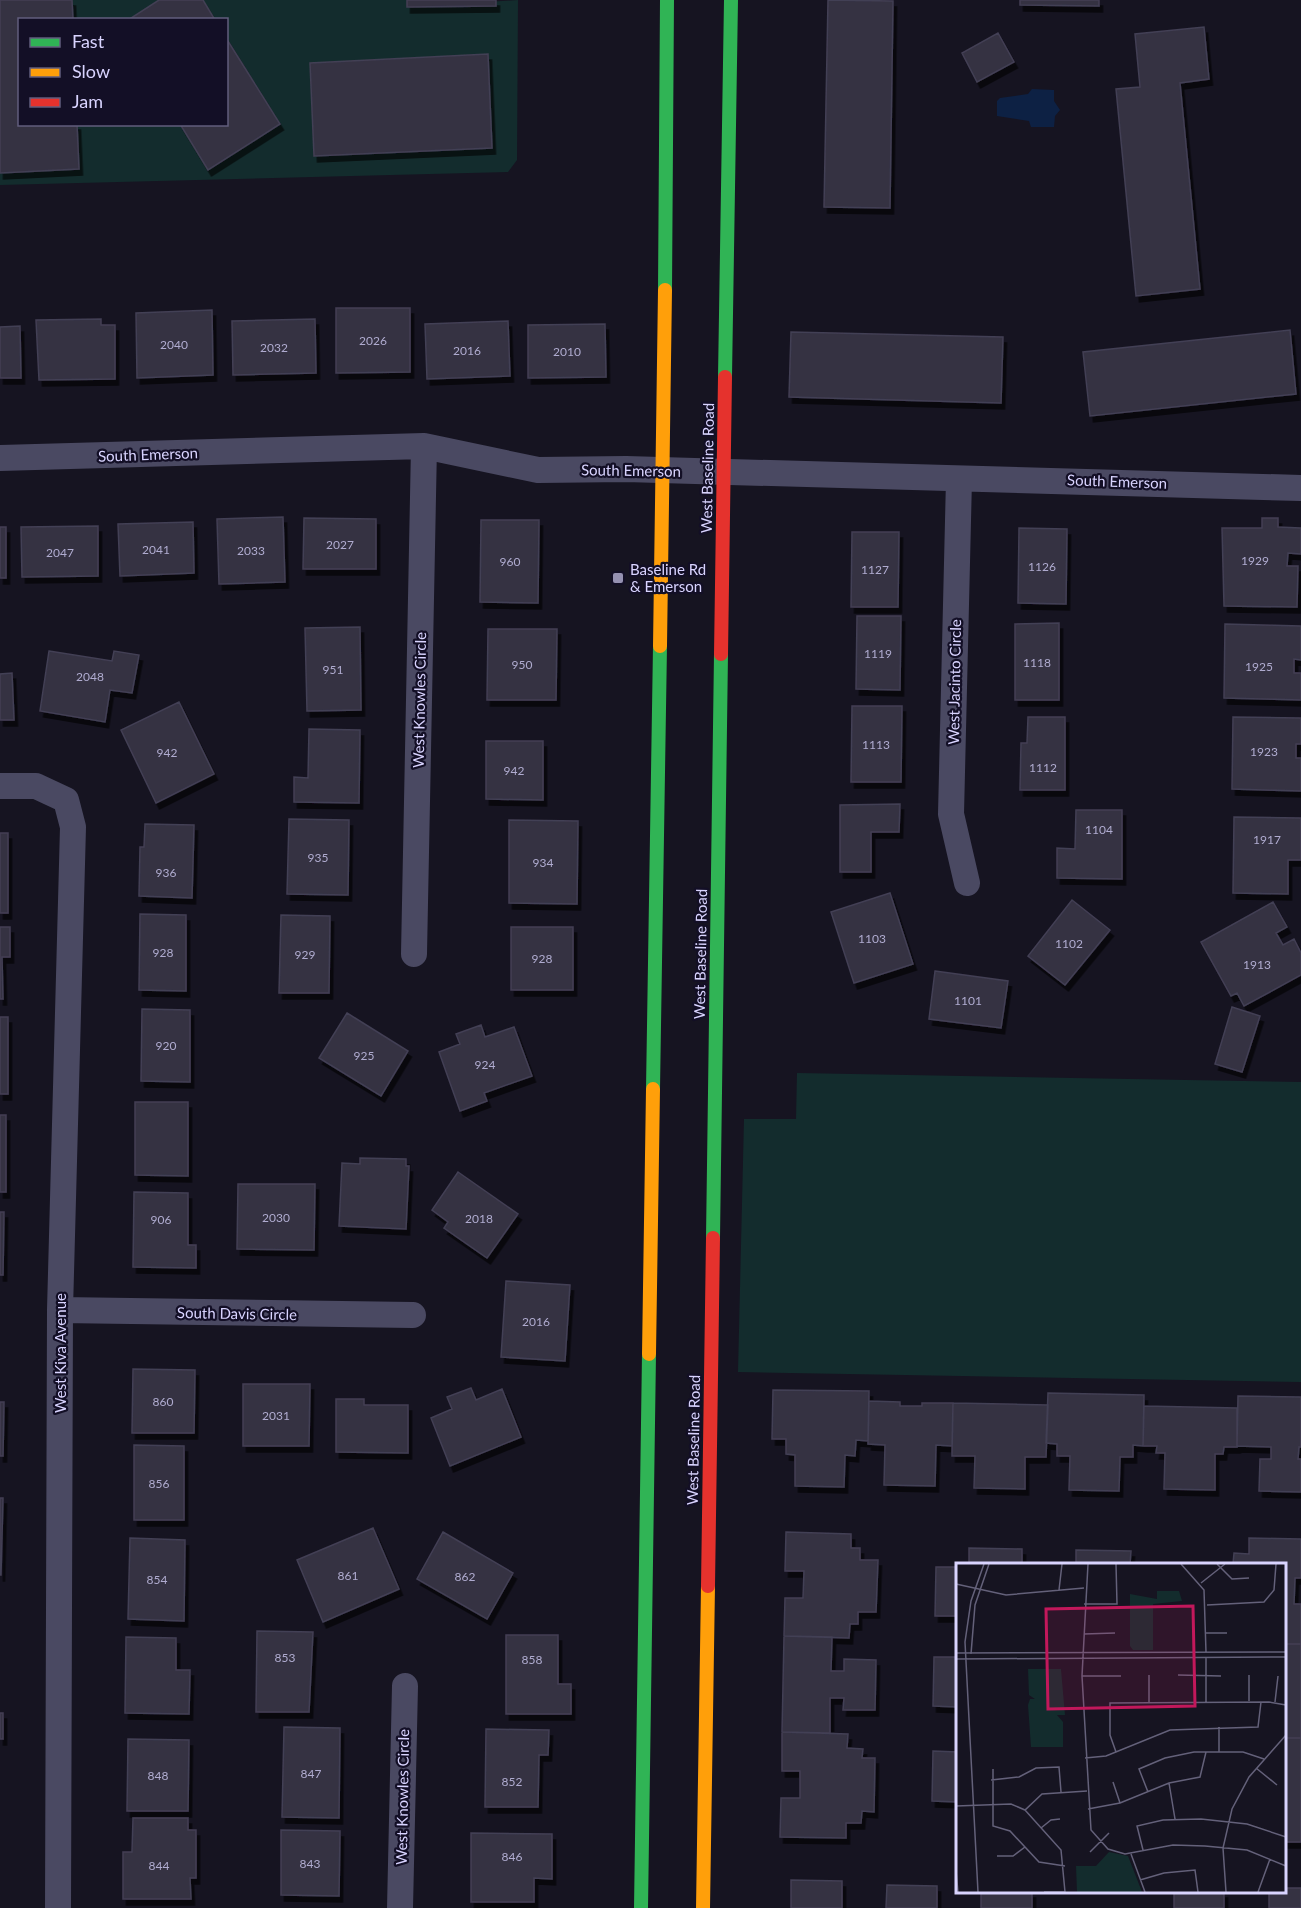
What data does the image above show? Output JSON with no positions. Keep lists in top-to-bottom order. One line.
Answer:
{"streets":{"main road":["West Baseline Road"],"street":["South Emerson","West Jacinto Circle","West Knowles Circle","South Davis Circle","West Kiva Avenue"]},"crossings":[["South Emerson","West Baseline Road"],["South Emerson","West Jacinto Circle"],["South Emerson","West Knowles Circle"],["South Davis Circle","West Kiva Avenue"]],"places":{"transit":["Baseline Rd & Emerson"]},"house_numbers":["2026","2040","2032","2016","2010","2027","2041","2033","2047","1929","960","1126","1127","1119","1118","950","1925","951","2048","1113","1923","942","1112","942","1104","1917","935","934","936","1103","1102","928","929","928","1913","1101","920","925","924","2030","2018","906","2016","860","2031","856","861","862","854","853","858","847","848","852","846","843","844"],"legend":["Fast","Slow","Jam"]}
